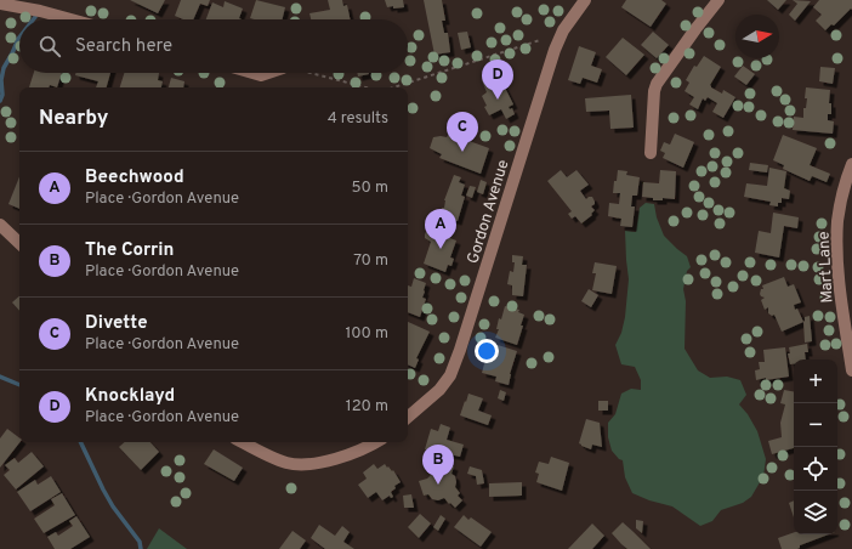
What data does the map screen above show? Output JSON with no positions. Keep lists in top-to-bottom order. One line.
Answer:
{"streets":{"street":["Gordon Avenue","Mart Lane"]},"north":"right","page":{"search":"Search here","pins":["D","C","A","B"],"heading":["Nearby","4 results"],"list":[{"mark":"A","name":"Beechwood","note":"Place · Gordon Avenue","value":"50 m"},{"mark":"B","name":"The Corrin","note":"Place · Gordon Avenue","value":"70 m"},{"mark":"C","name":"Divette","note":"Place · Gordon Avenue","value":"100 m"},{"mark":"D","name":"Knocklayd","note":"Place · Gordon Avenue","value":"120 m"}],"map_buttons":["+","−"]}}
